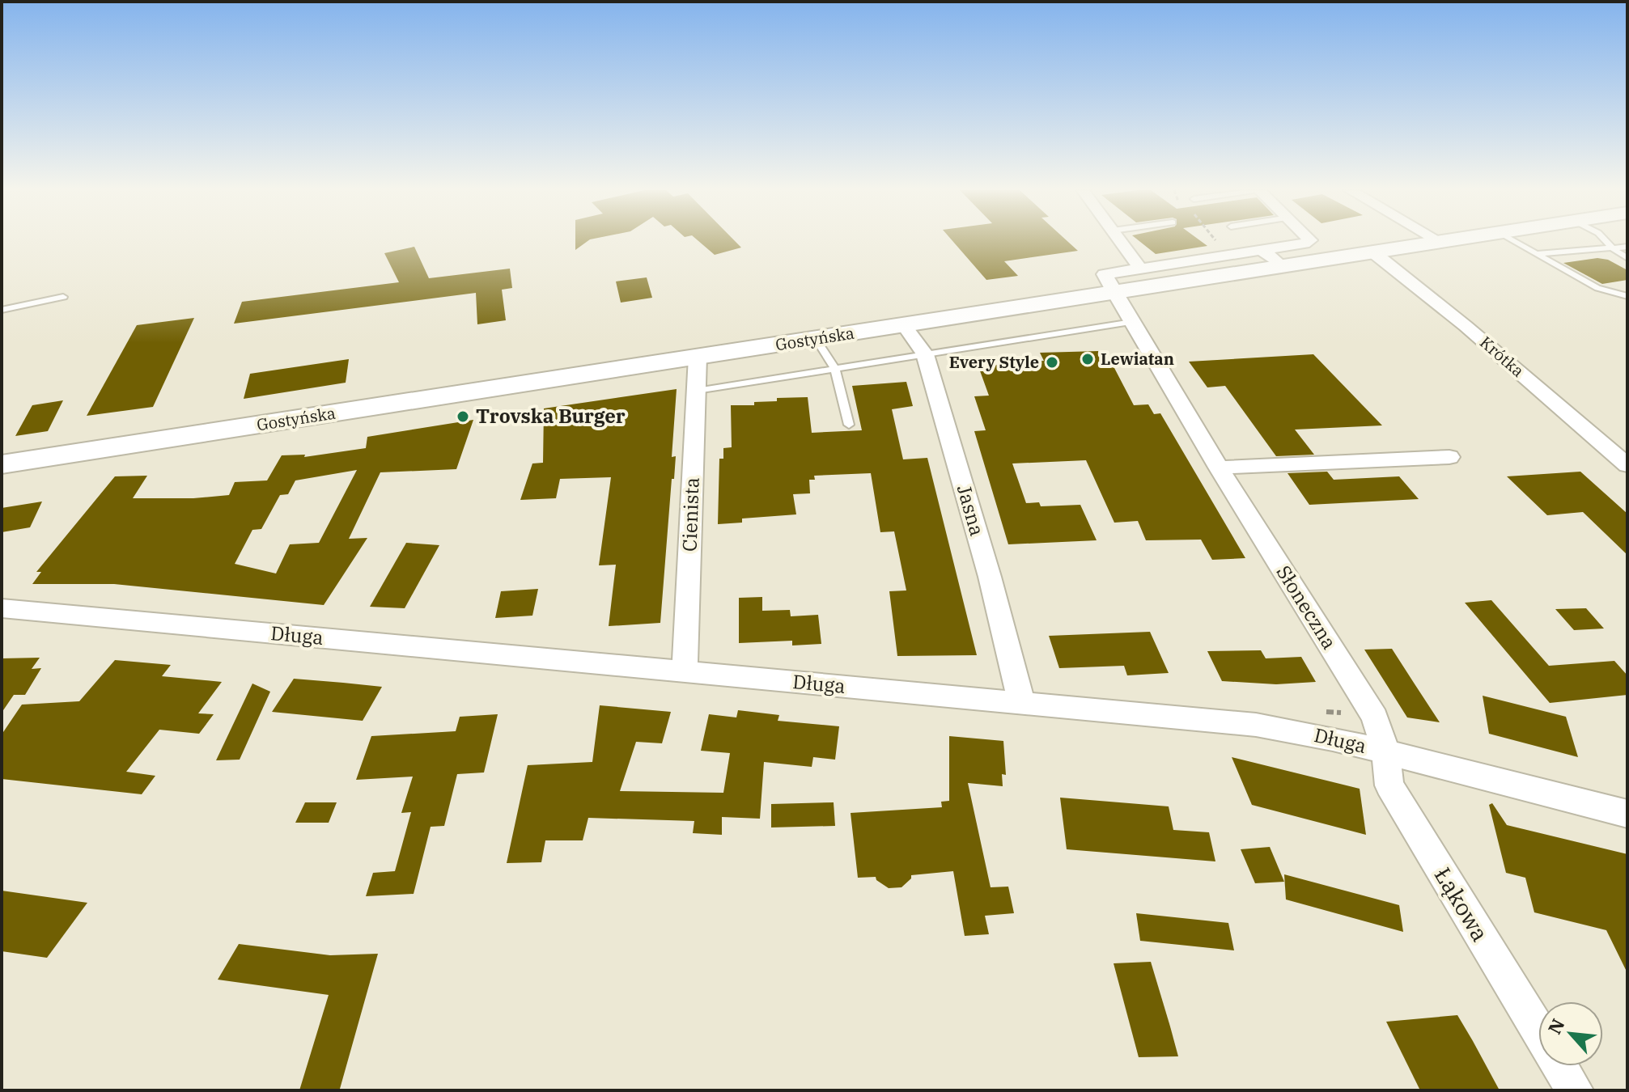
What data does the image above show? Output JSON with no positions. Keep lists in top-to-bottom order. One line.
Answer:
{"streets":{"main road":["Gostyńska"],"street":["Krótka","Jasna","Cienista","Słoneczna","Długa","Łąkowa"]},"crossings":[["Gostyńska","Krótka"],["Gostyńska","Jasna"],["Gostyńska","Cienista"],["Gostyńska","Słoneczna"],["Jasna","Długa"],["Cienista","Długa"],["Słoneczna","Długa"],["Słoneczna","Łąkowa"],["Długa","Łąkowa"]],"places":["Lewiatan","Every Style","Trovska Burger"],"north":"top left"}
